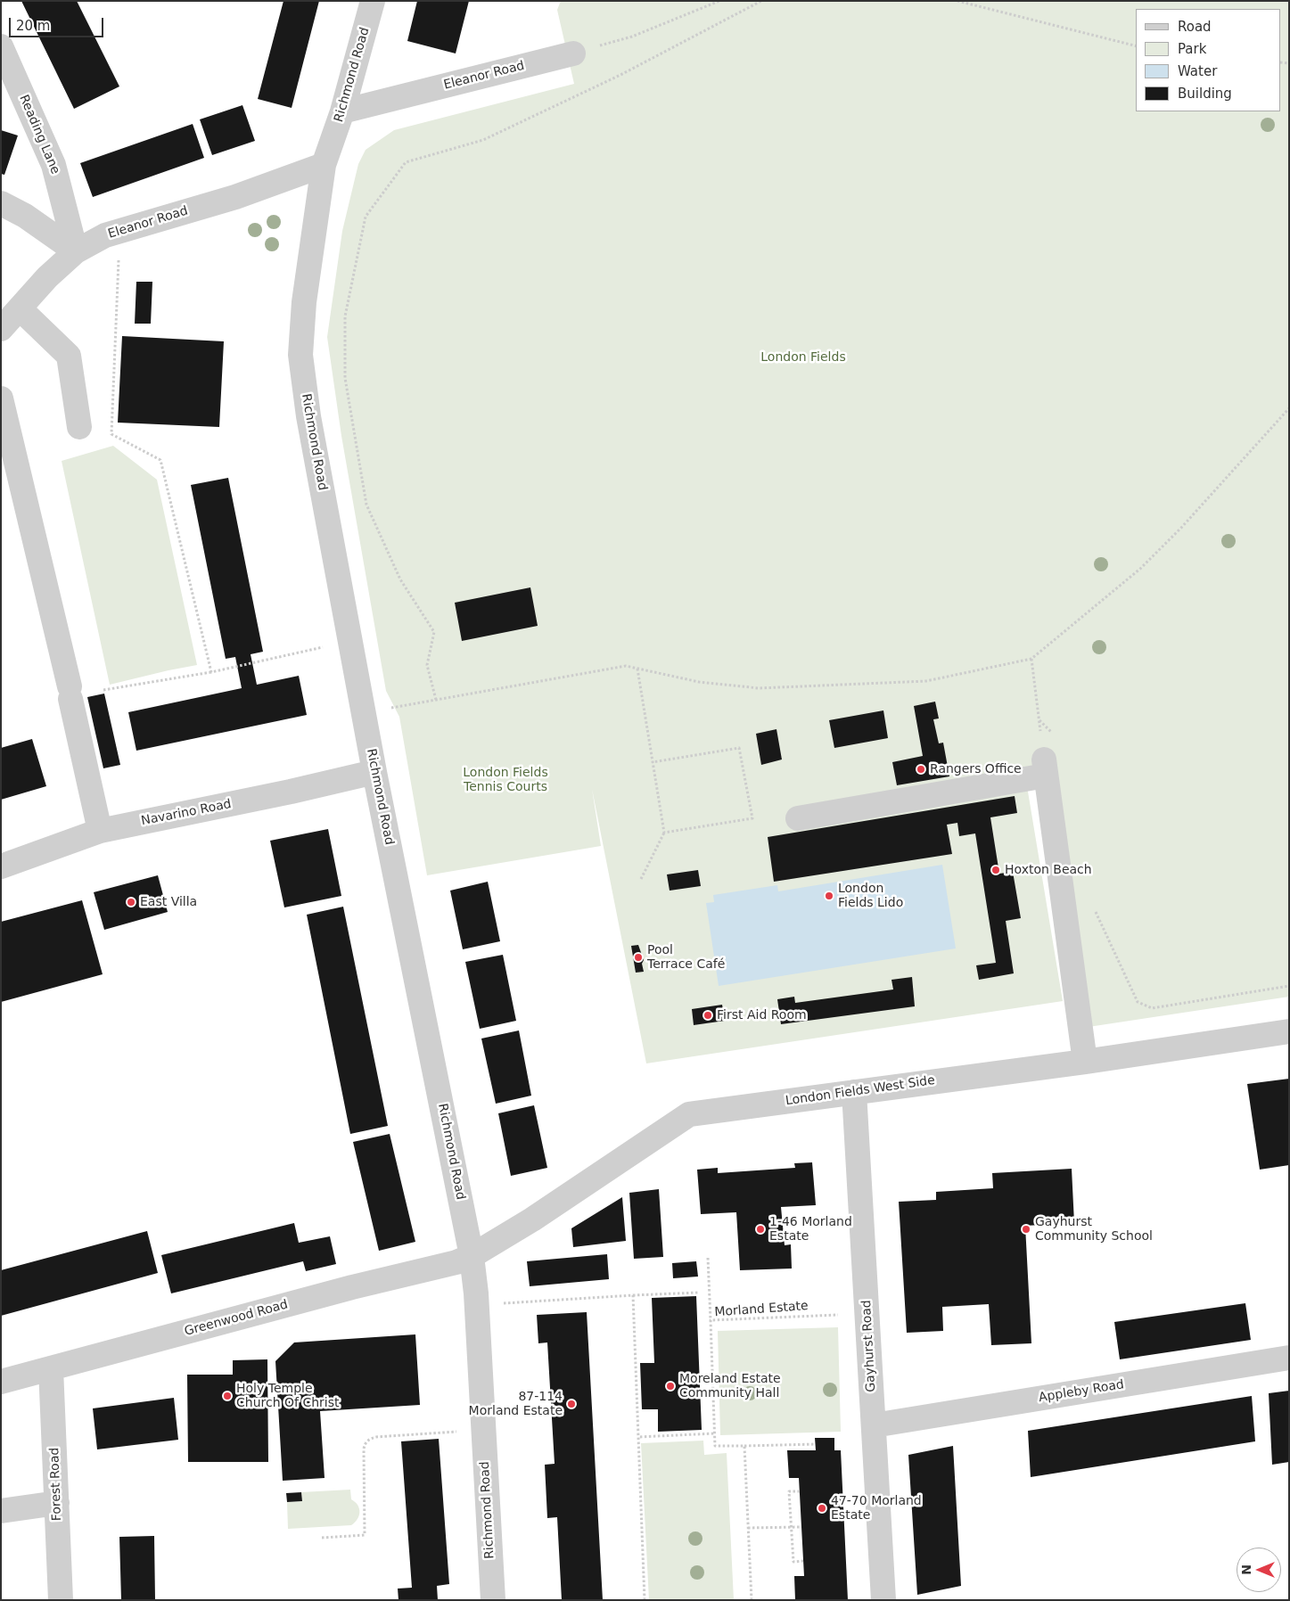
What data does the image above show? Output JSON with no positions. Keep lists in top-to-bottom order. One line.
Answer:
{"streets":{"street":["Richmond Road","Eleanor Road","Reading Lane","Navarino Road","London Fields West Side","Greenwood Road","Gayhurst Road","Appleby Road","Forest Road"],"path":["Morland Estate"]},"crossings":[["Richmond Road","Eleanor Road"],["Richmond Road","Navarino Road"],["Richmond Road","London Fields West Side"],["Richmond Road","Greenwood Road"],["Eleanor Road","Reading Lane"],["London Fields West Side","Greenwood Road"],["London Fields West Side","Gayhurst Road"],["Morland Estate","Gayhurst Road"],["Greenwood Road","Forest Road"],["Gayhurst Road","Appleby Road"]],"parks":["London Fields","London Fields Tennis Courts"],"places":["Rangers Office","Hoxton Beach","London Fields Lido","East Villa","Pool Terrace Café","First Aid Room","1-46 Morland Estate","Gayhurst Community School","Moreland Estate Community Hall","Holy Temple Church Of Christ","87-114 Morland Estate","47-70 Morland Estate"],"legend":["Road","Park","Water","Building"],"scale_bar":"20 m","north":"left"}
